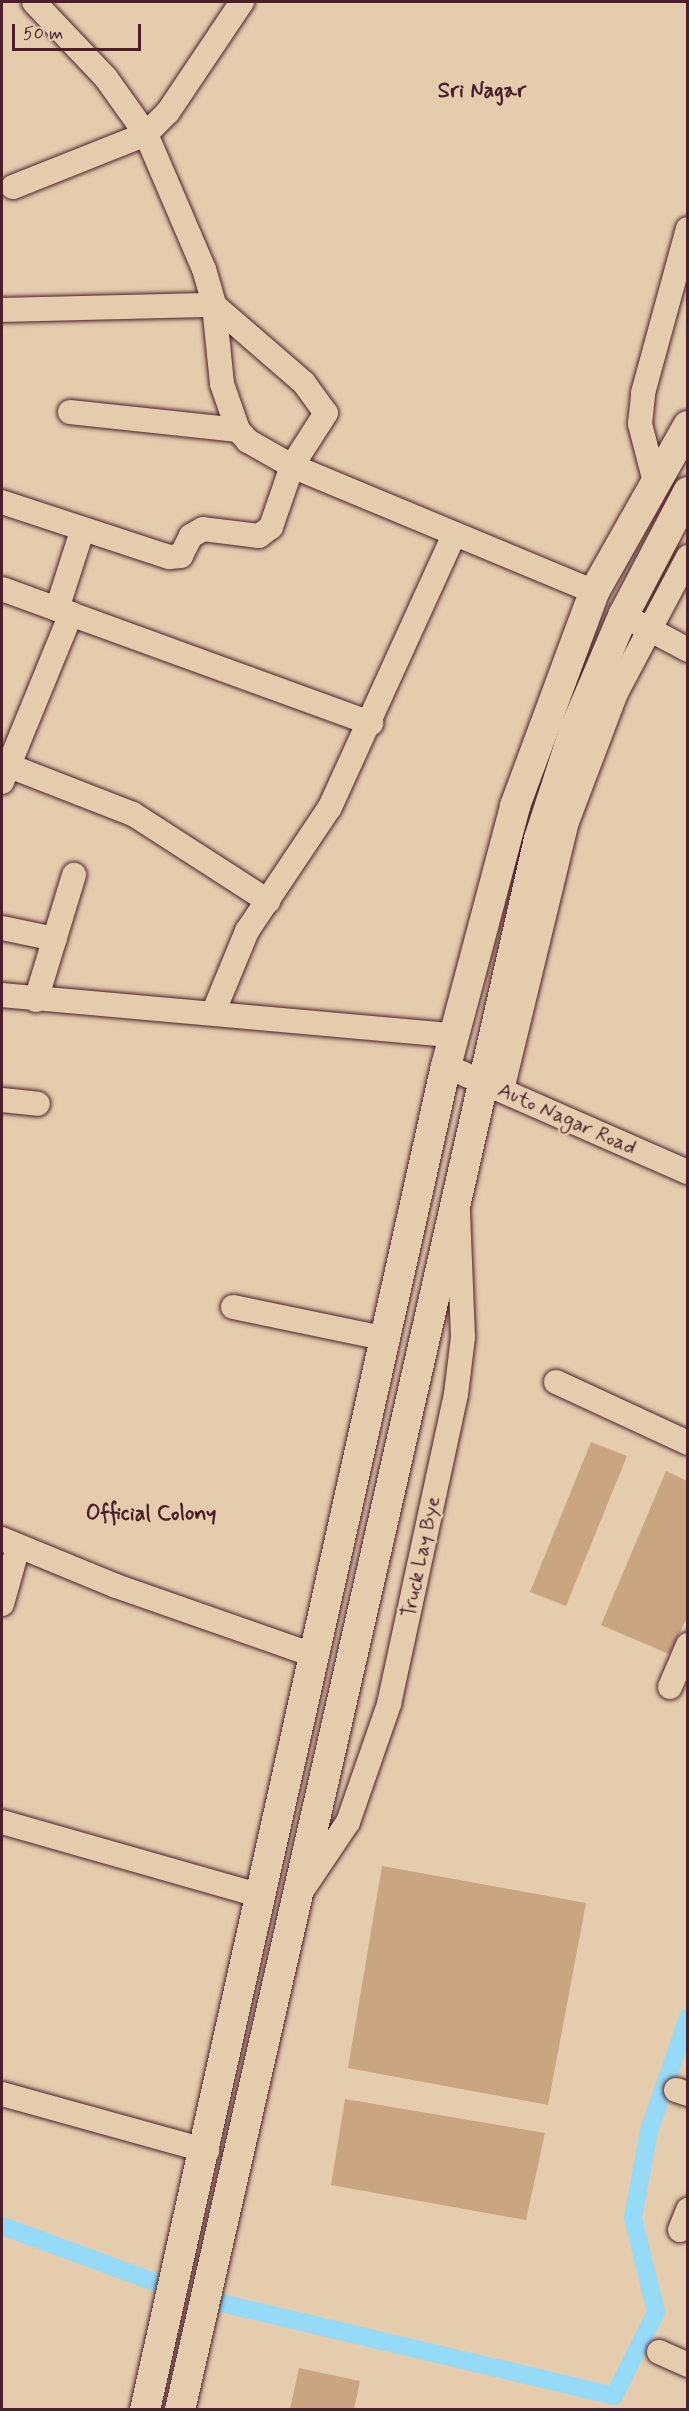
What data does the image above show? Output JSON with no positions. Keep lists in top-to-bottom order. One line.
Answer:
{"streets":{"street":["Auto Nagar Road","Truck Lay Bye"]},"districts":["Sri Nagar","Official Colony"],"scale_bar":"50 m"}
